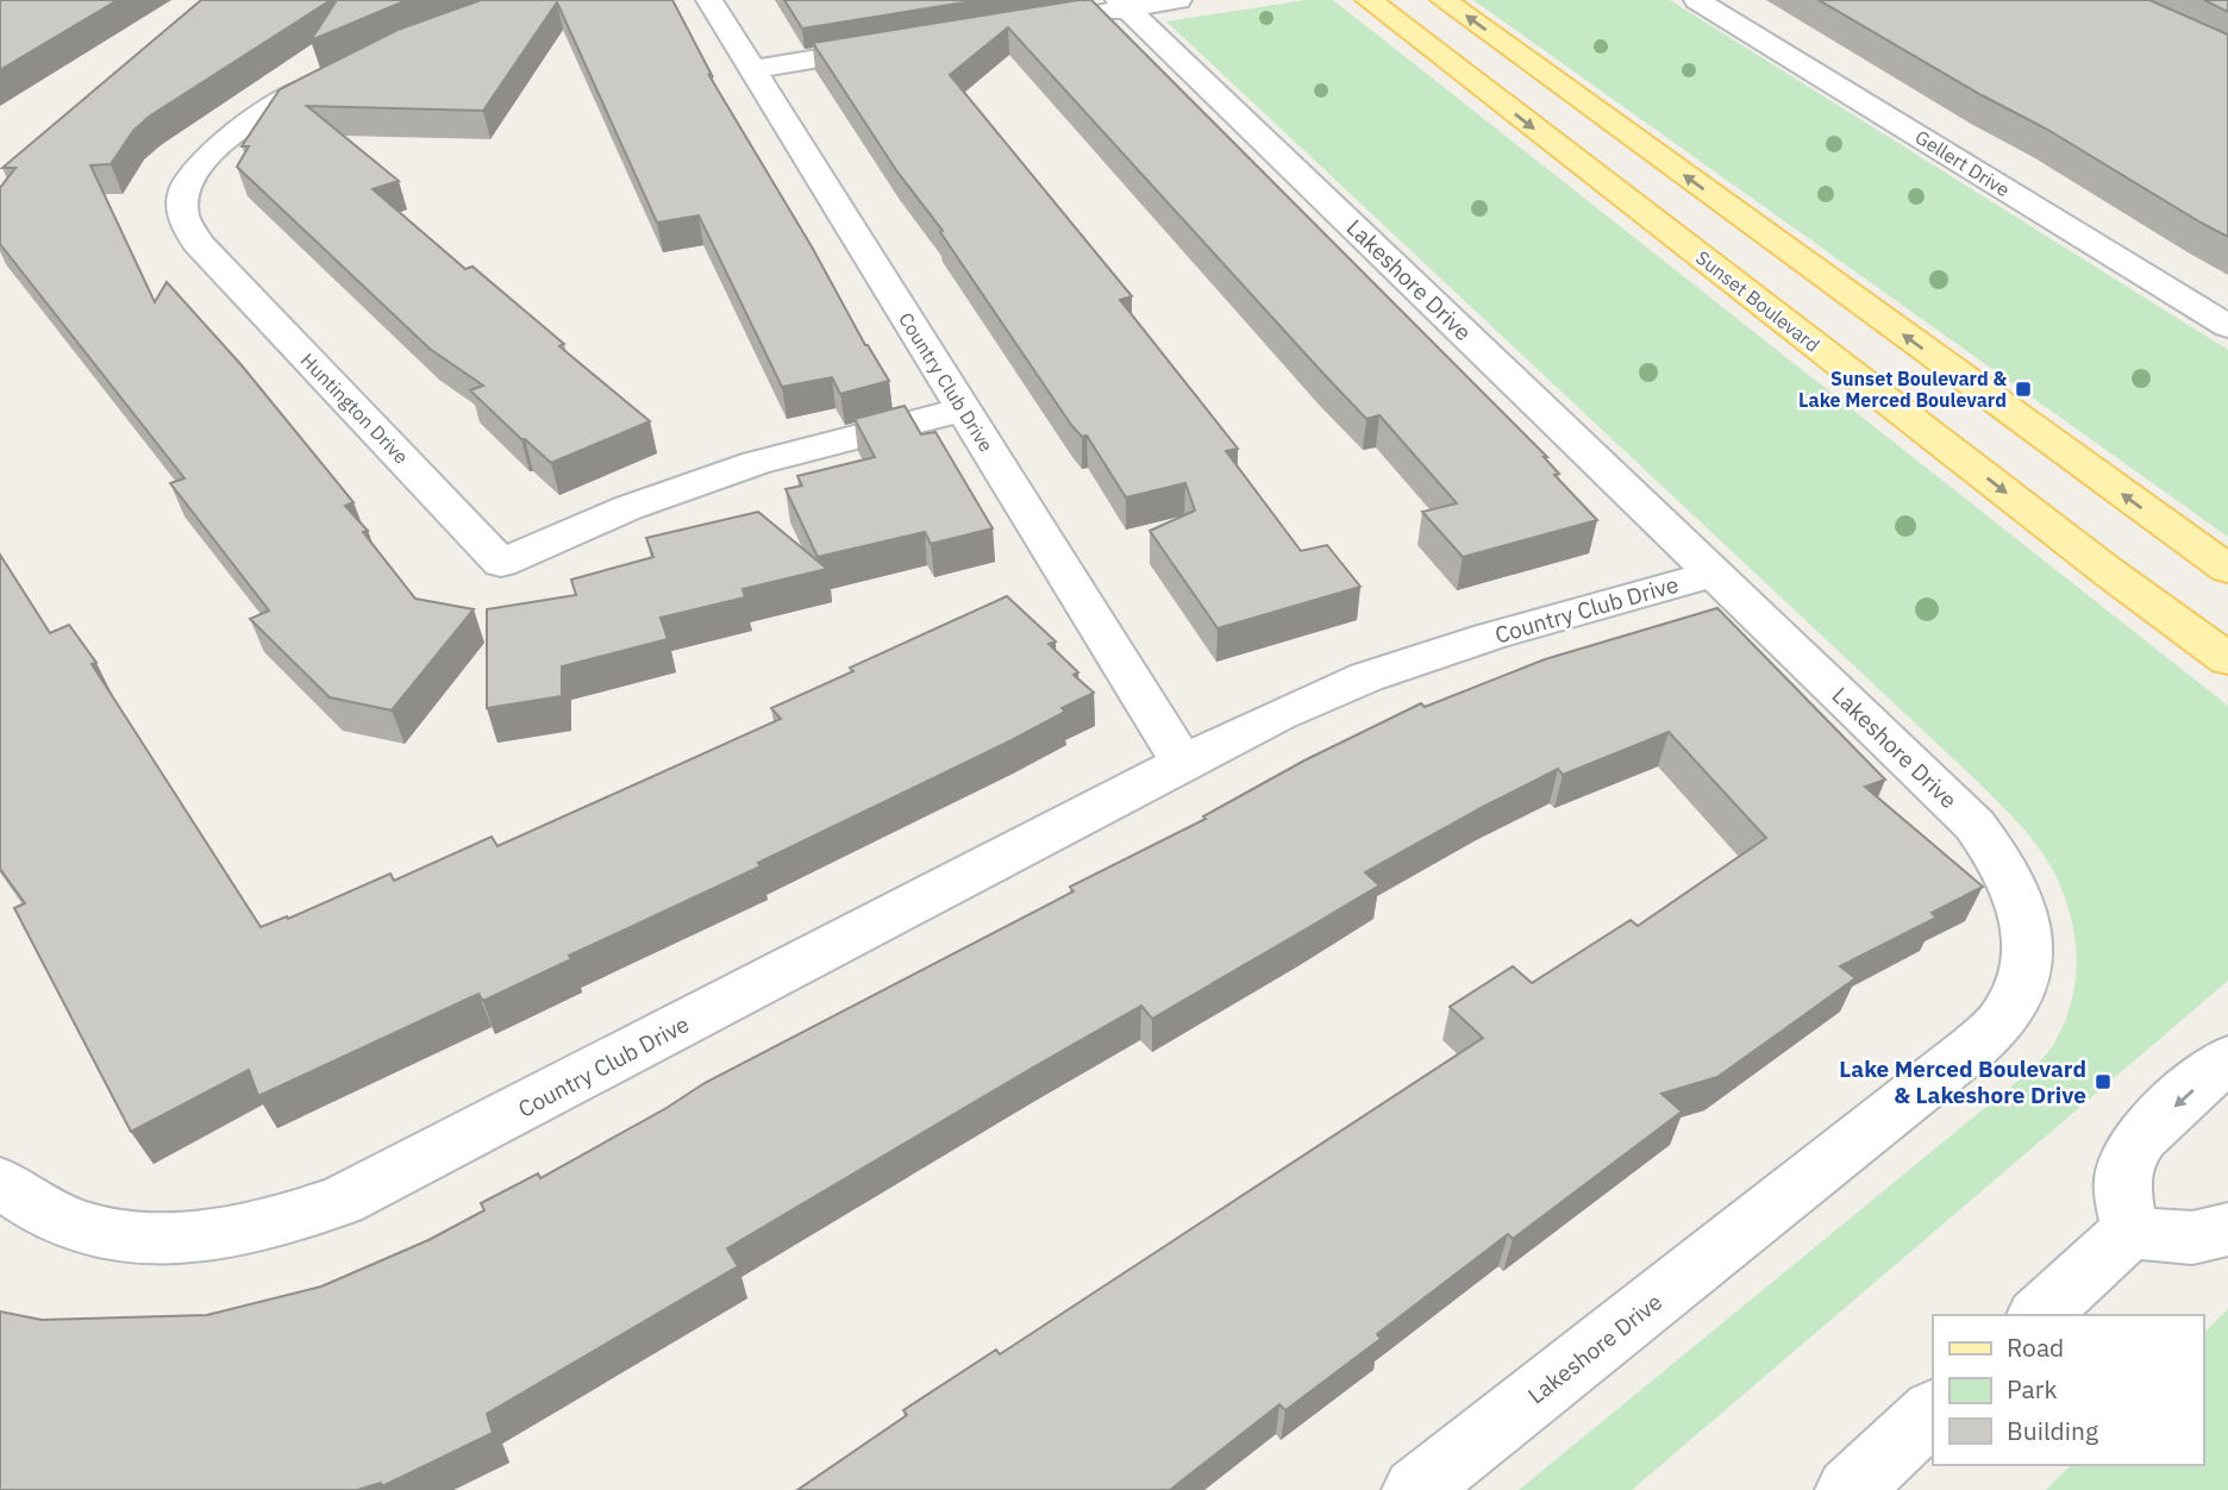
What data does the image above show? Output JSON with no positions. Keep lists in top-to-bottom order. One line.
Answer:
{"streets":{"main road":["Sunset Boulevard"],"street":["Gellert Drive","Lakeshore Drive","Country Club Drive","Huntington Drive"]},"crossings":[["Lakeshore Drive","Country Club Drive"],["Country Club Drive","Huntington Drive"]],"places":{"transit":["Sunset Boulevard & Lake Merced Boulevard","Lake Merced Boulevard & Lakeshore Drive"]},"legend":["Road","Park","Building"]}
